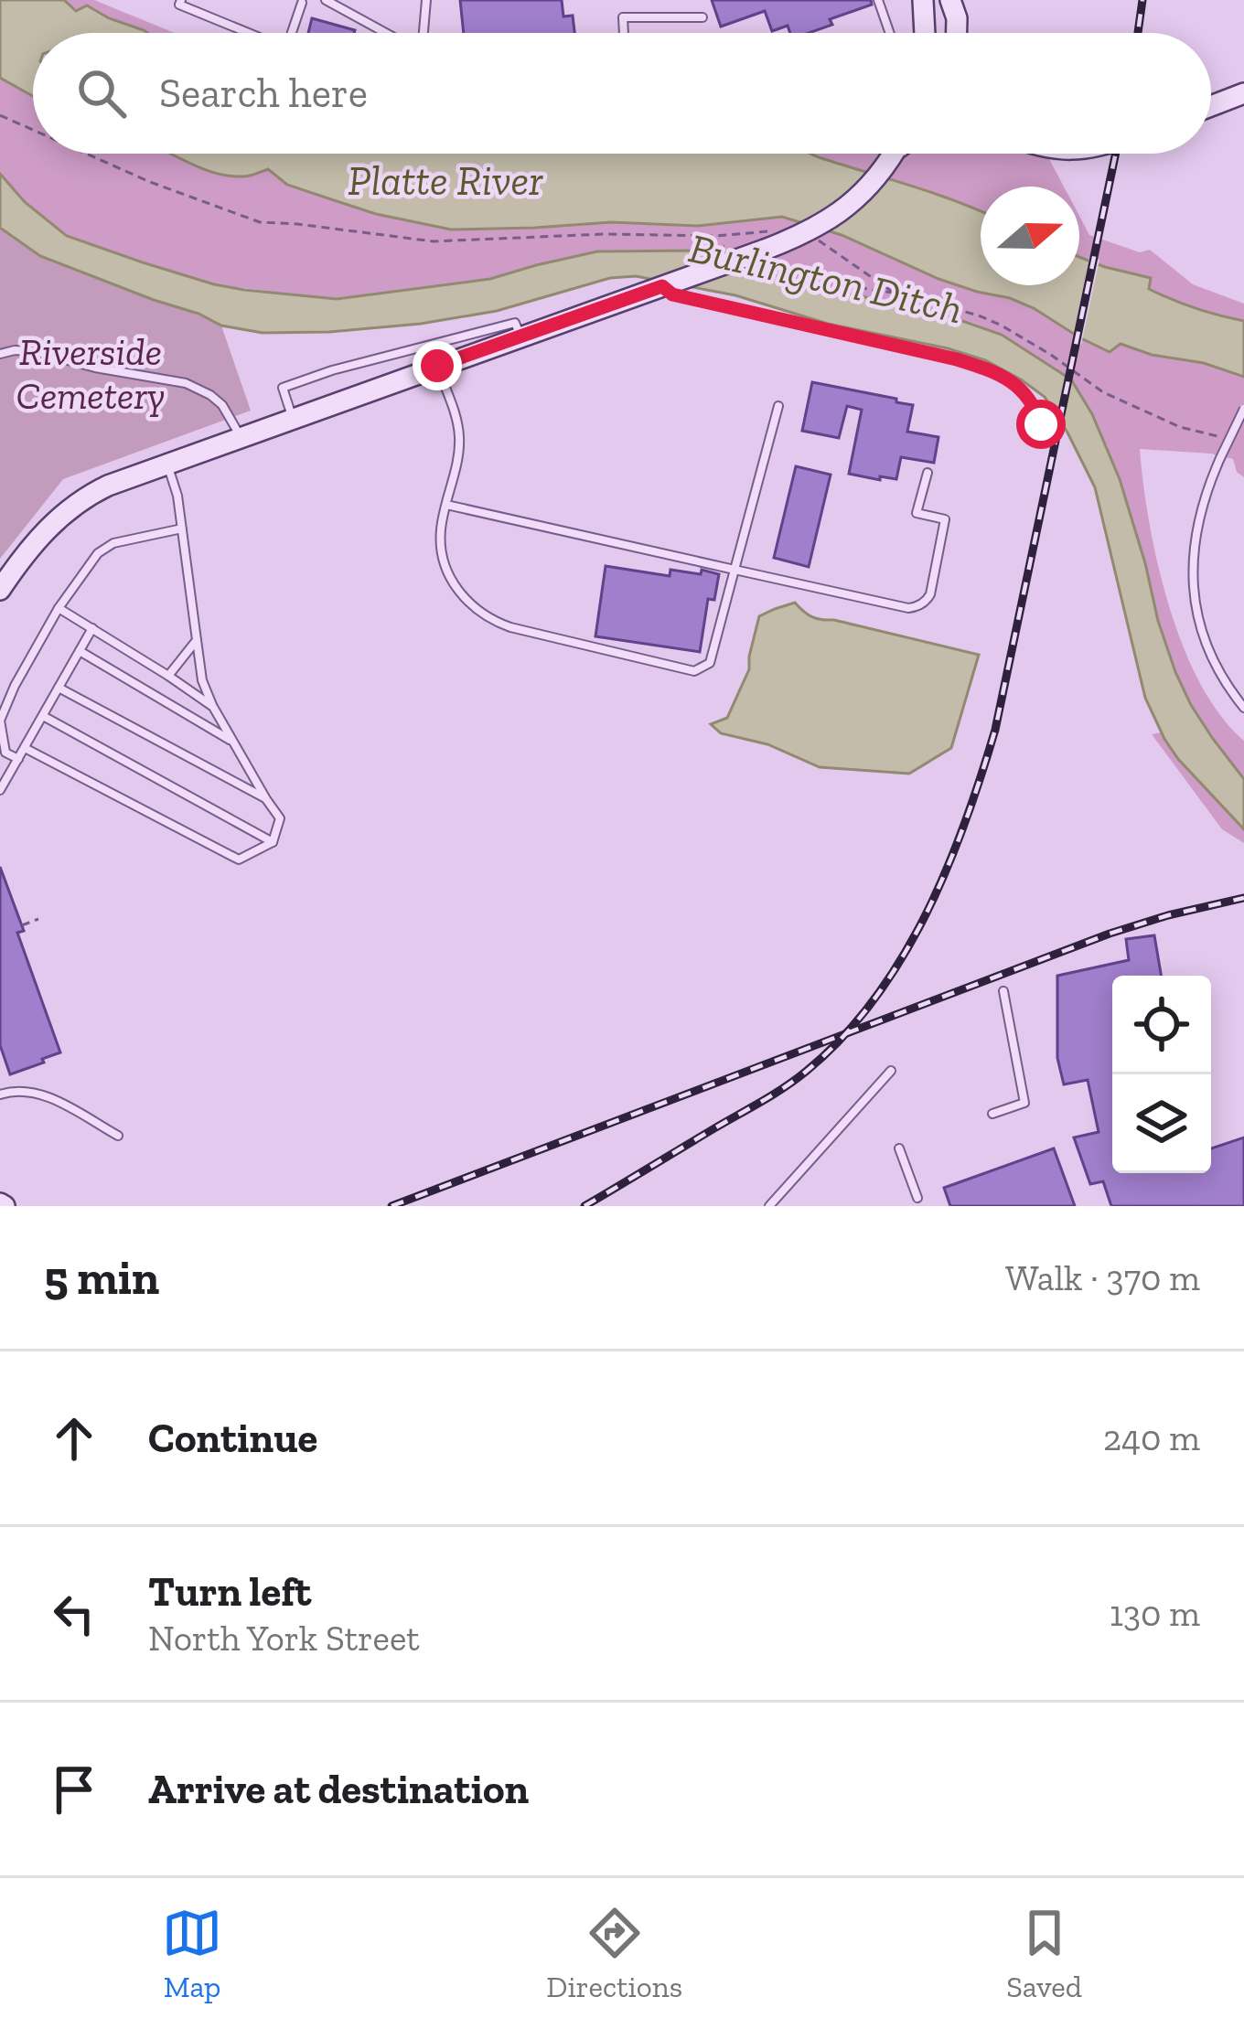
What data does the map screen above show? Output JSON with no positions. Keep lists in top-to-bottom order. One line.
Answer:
{"water":["Platte River","Burlington Ditch"],"parks":["Riverside Cemetery"],"north":"right","page":{"search":"Search here","heading":["5 min","Walk · 370 m"],"list":[["Continue","240 m"],["Turn left","North York Street","130 m"],"Arrive at destination"],"nav":["Map","Directions","Saved"]}}
